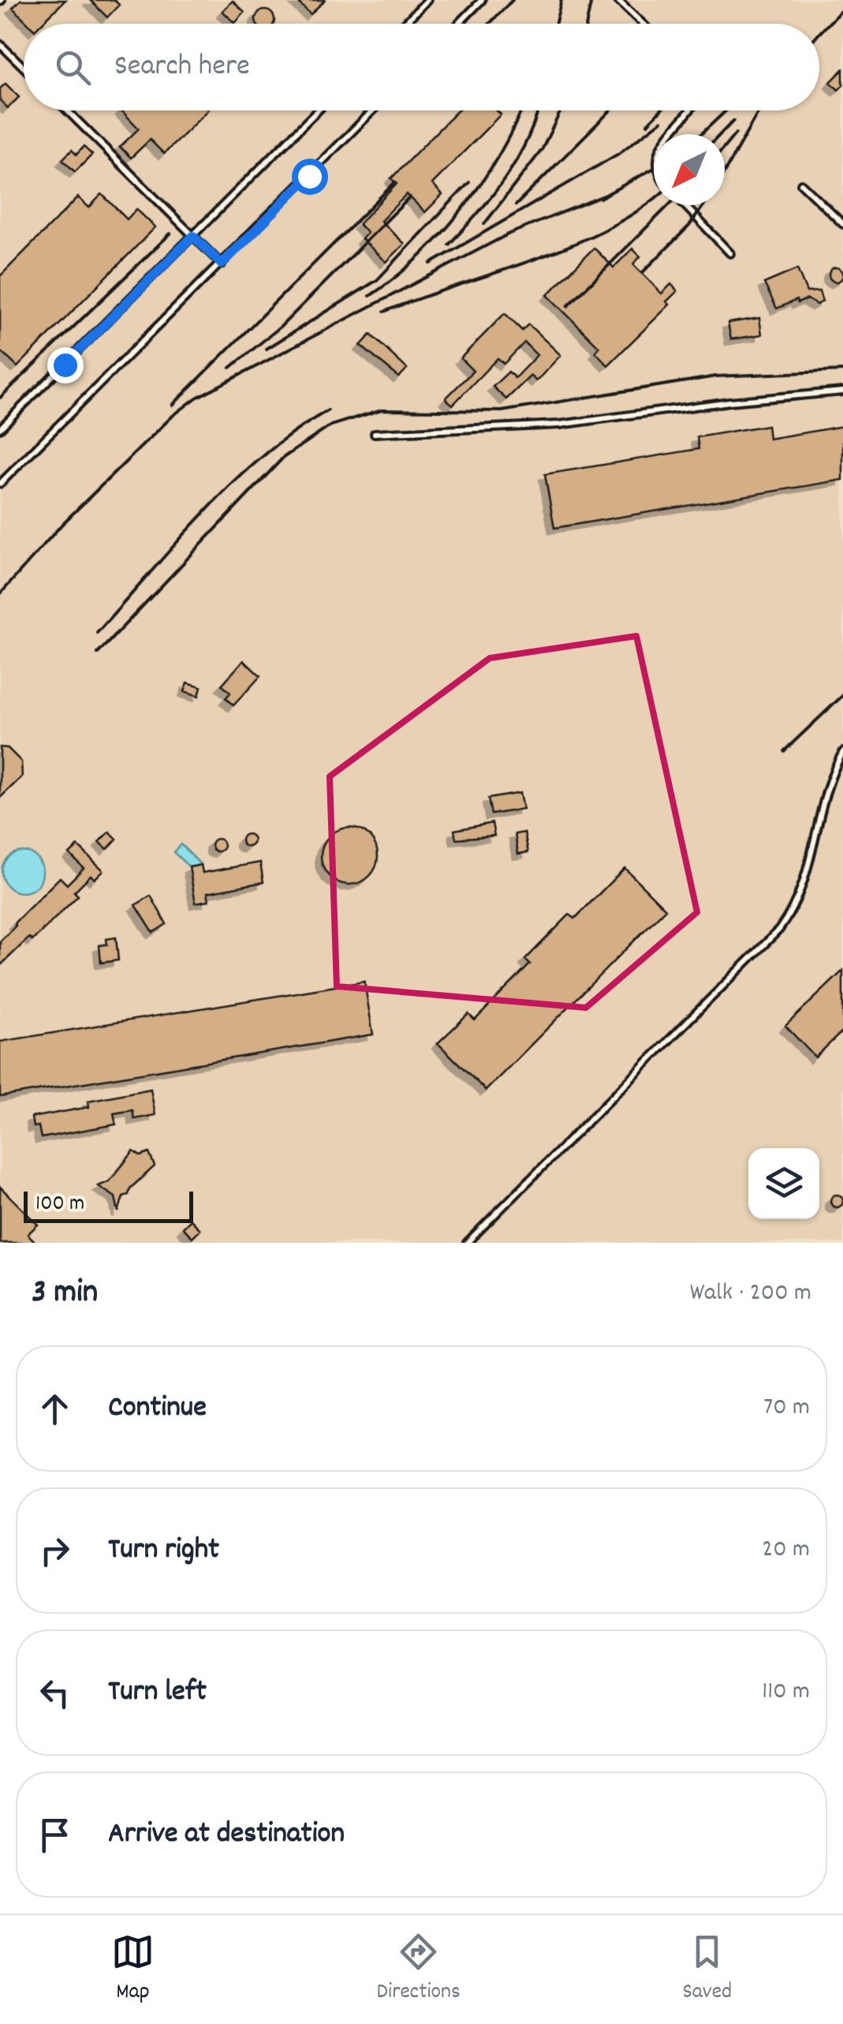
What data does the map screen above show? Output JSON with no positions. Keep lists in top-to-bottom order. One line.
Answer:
{"scale_bar":"100 m","north":"bottom left","page":{"search":"Search here","scale":"100 m","heading":["3 min","Walk · 200 m"],"list":[["Continue","70 m"],["Turn right","20 m"],["Turn left","110 m"],"Arrive at destination"],"nav":["Map","Directions","Saved"]}}
